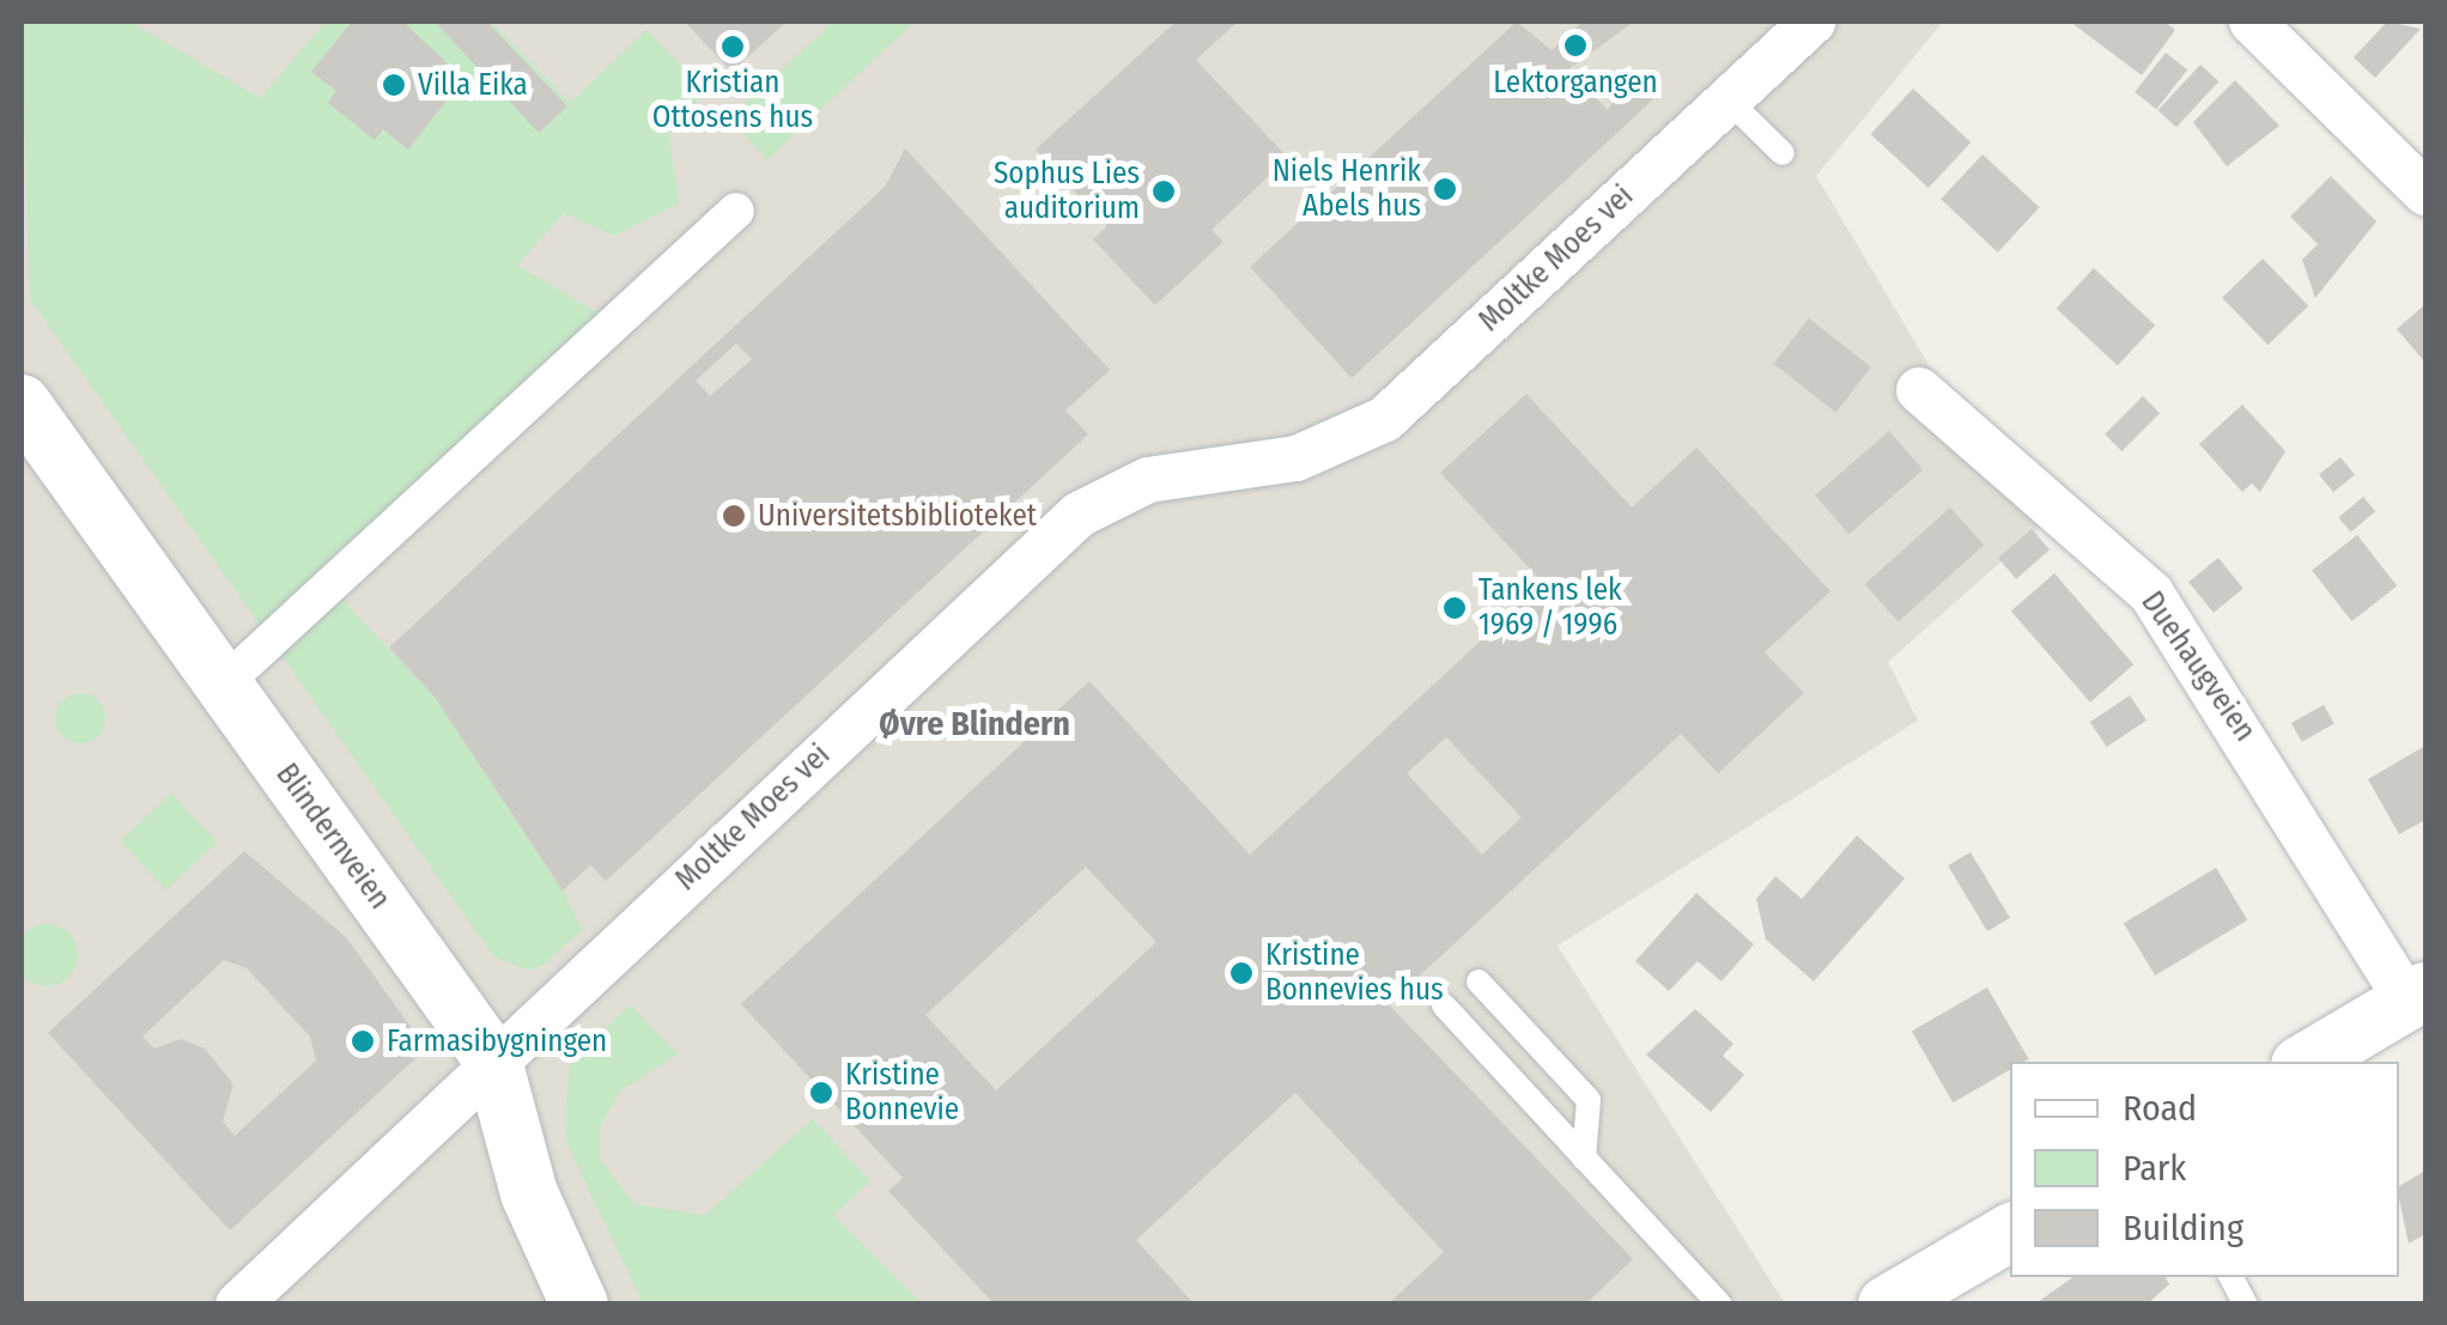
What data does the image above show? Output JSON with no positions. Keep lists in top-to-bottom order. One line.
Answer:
{"streets":{"street":["Moltke Moes vei","Duehaugveien","Blindernveien"]},"crossings":[["Moltke Moes vei","Blindernveien"]],"districts":["Øvre Blindern"],"places":["Lektorgangen","Kristian Ottosens hus","Villa Eika","Niels Henrik Abels hus","Sophus Lies auditorium","Universitetsbiblioteket","Tankens lek 1969 / 1996","Kristine Bonnevies hus","Farmasibygningen","Kristine Bonnevie"],"legend":["Road","Park","Building"]}
